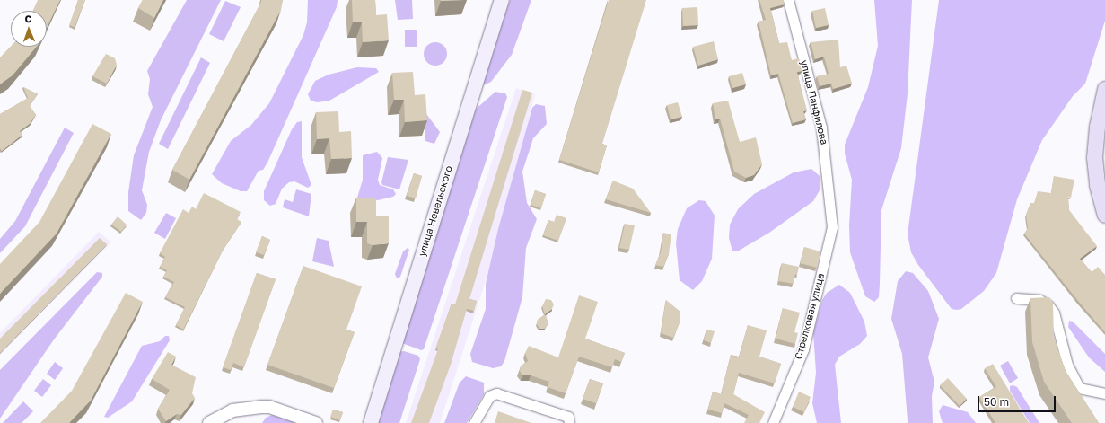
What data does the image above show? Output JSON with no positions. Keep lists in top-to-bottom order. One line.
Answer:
{"streets":{"main road":["улица Невельского"],"street":["улица Панфилова","Стрелковая улица"]},"crossings":[["улица Панфилова","Стрелковая улица"]],"scale_bar":"50 m","north":"top"}
